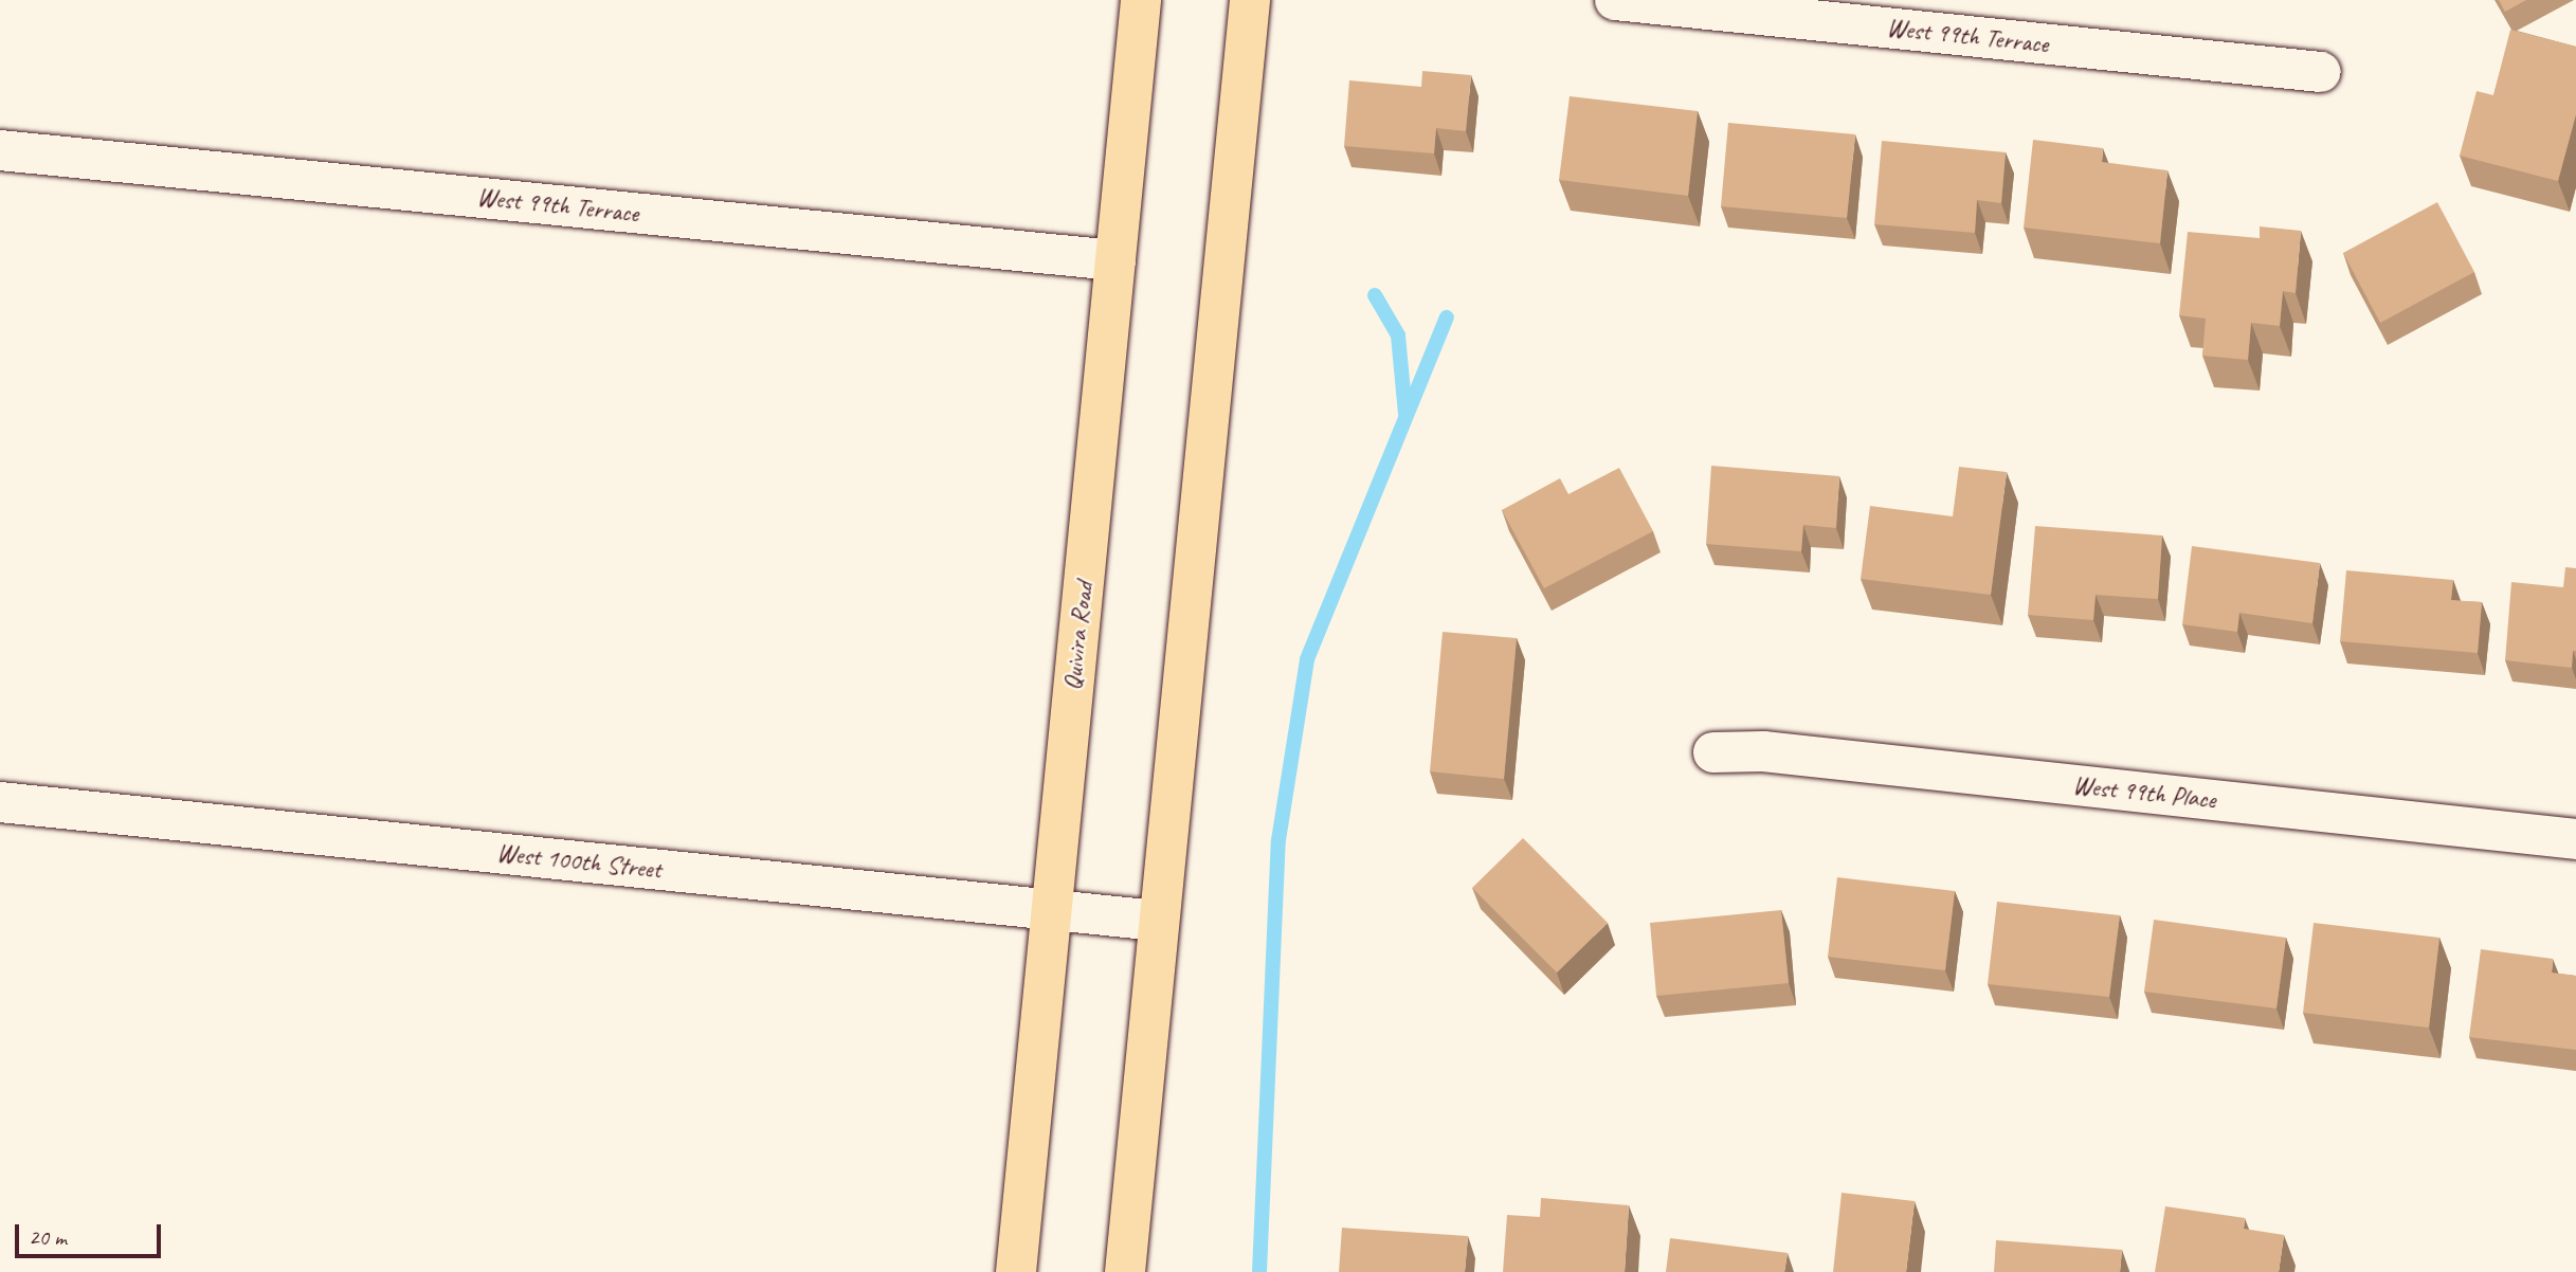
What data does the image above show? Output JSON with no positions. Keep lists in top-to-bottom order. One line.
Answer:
{"streets":{"main road":["Quivira Road"],"street":["West 99th Terrace","West 99th Place","West 100th Street"]},"crossings":[["West 99th Terrace","Quivira Road"],["Quivira Road","West 100th Street"]],"scale_bar":"20 m"}
